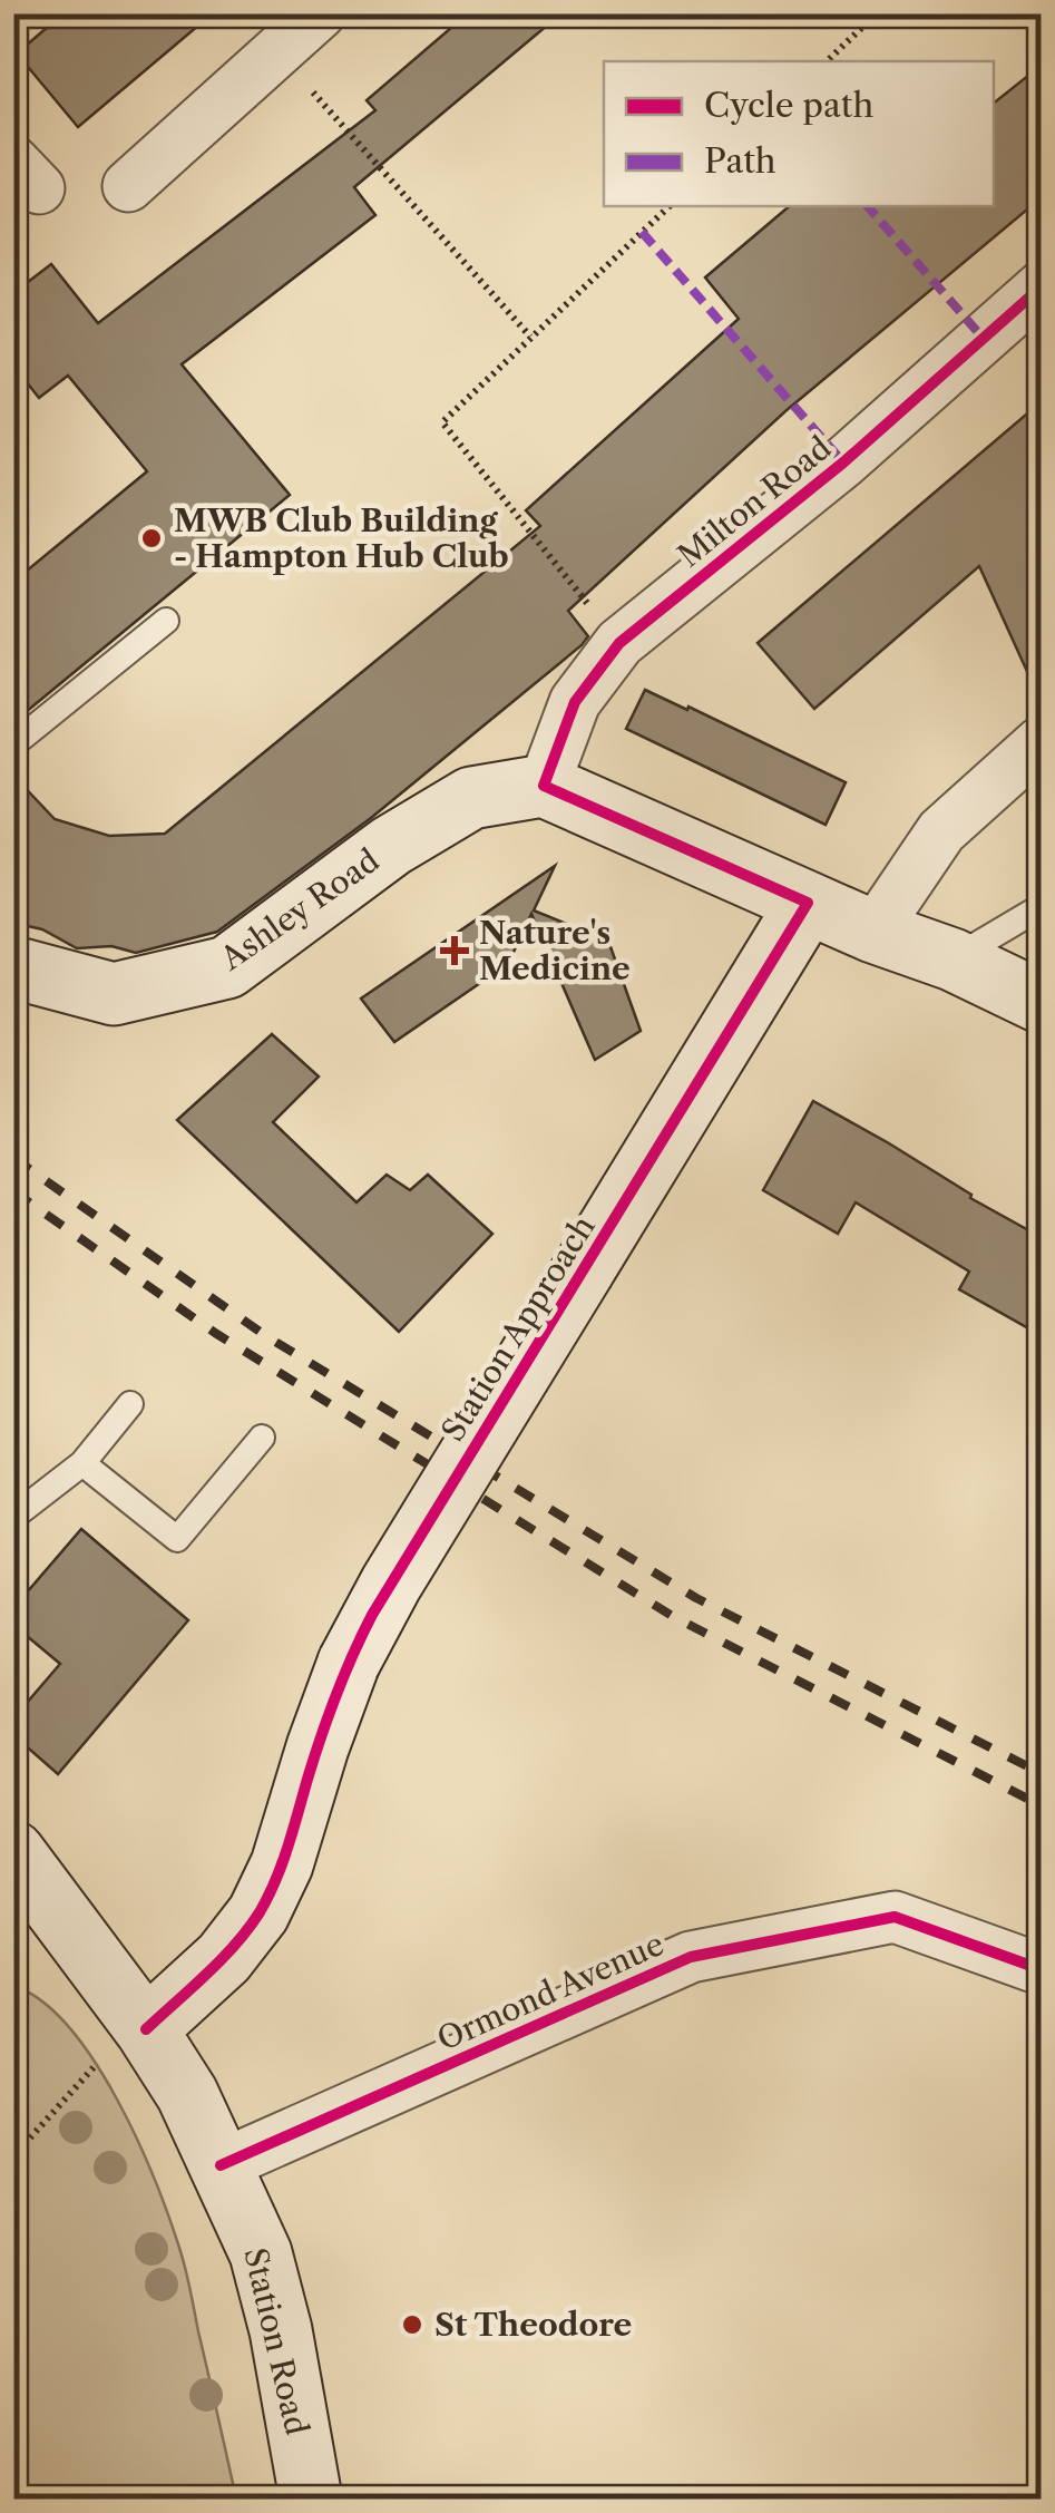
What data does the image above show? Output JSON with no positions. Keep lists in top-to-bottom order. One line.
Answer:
{"streets":{"street":["Milton Road","Ashley Road","Station Approach","Ormond Avenue","Station Road"]},"crossings":[["Milton Road","Ashley Road"],["Station Approach","Station Road"],["Ormond Avenue","Station Road"]],"places":{"other":["MWB Club Building - Hampton Hub Club","St Theodore"],"health":["Nature's Medicine"]},"legend":["Cycle path","Path"]}
